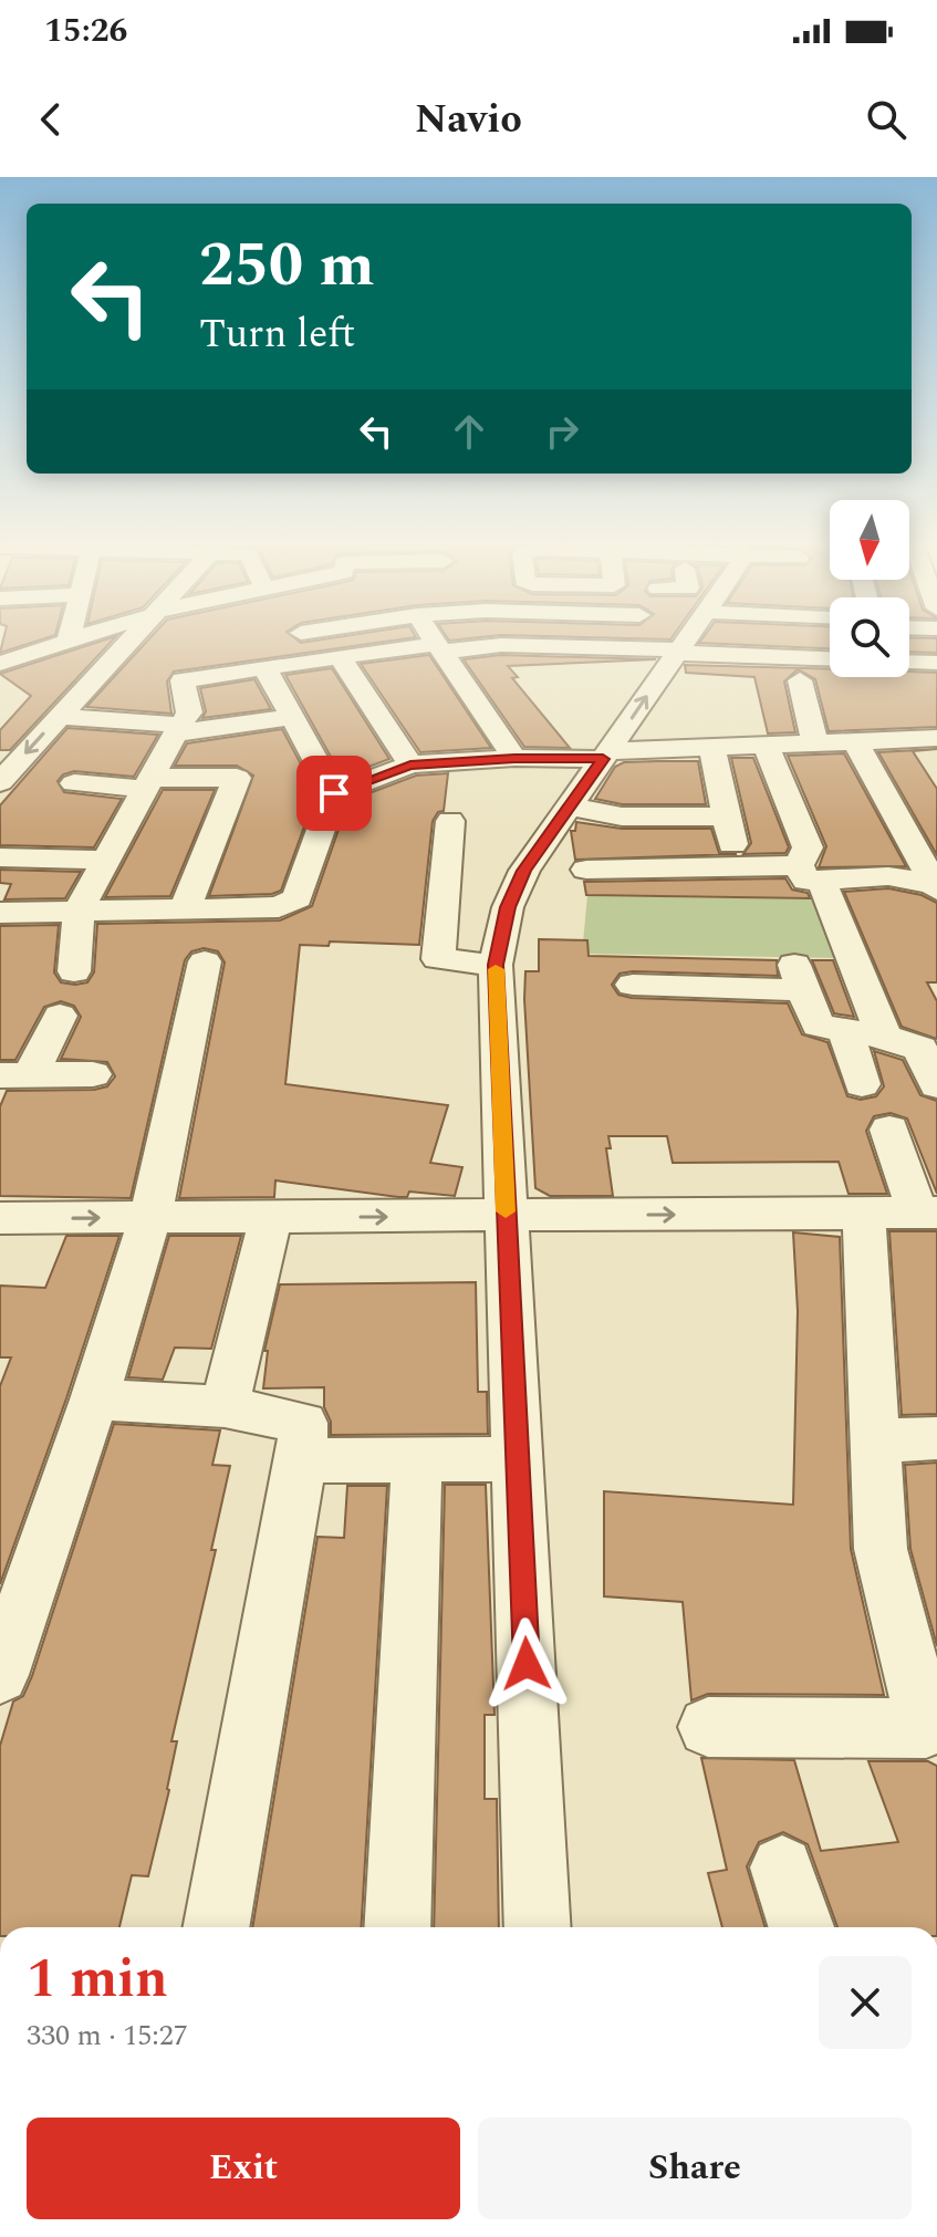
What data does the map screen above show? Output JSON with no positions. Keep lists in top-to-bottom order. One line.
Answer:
{"north":"bottom","page":{"status":"15:26","header":"Navio","turn":["250 m","Turn left"],"heading":["1 min","330 m · 15:27"],"buttons":["Exit","Share"]}}
